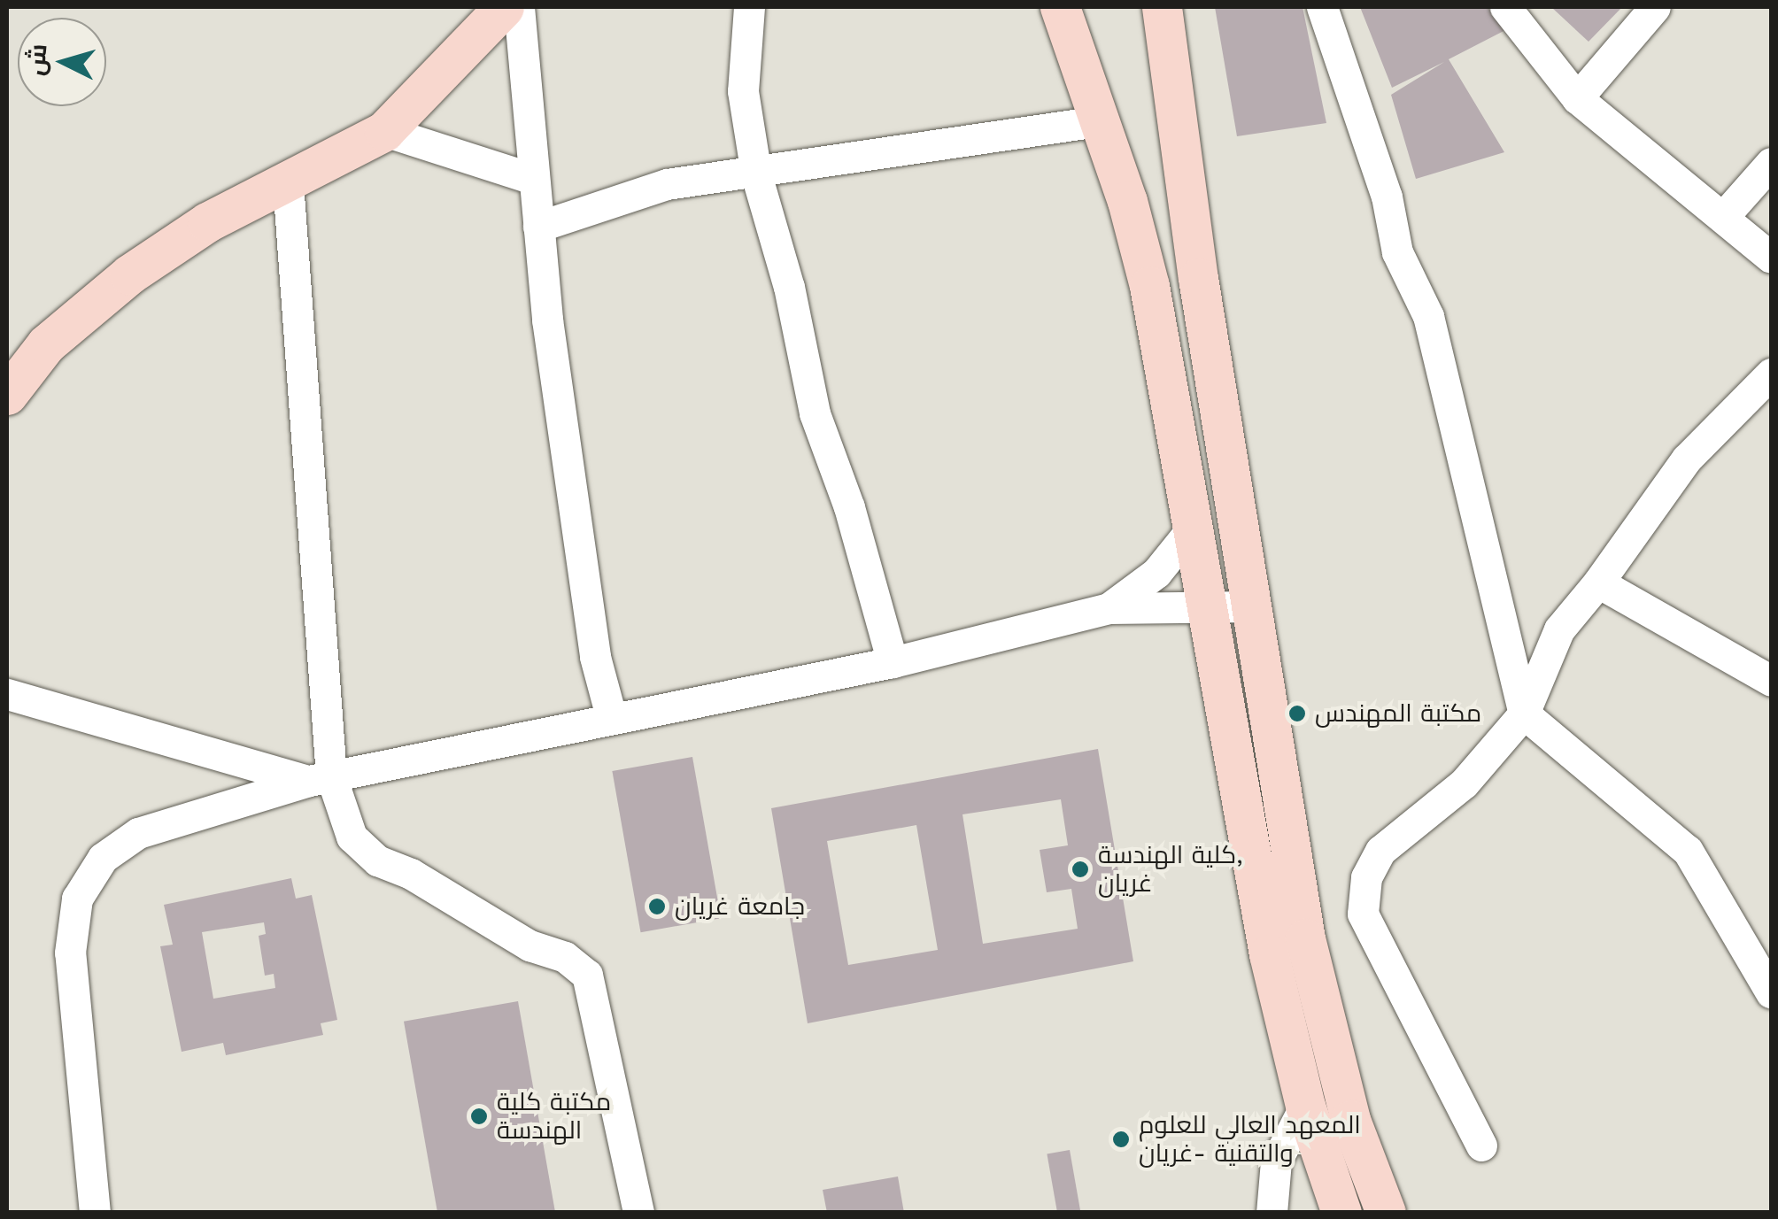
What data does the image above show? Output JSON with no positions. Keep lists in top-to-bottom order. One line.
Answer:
{"places":["مكتبة المهندس","كلية الهندسة, غريان","جامعة غريان","مكتبة كلية الهندسة","المعهد العالي للعلوم والتقنية -غريان"],"north":"left"}
